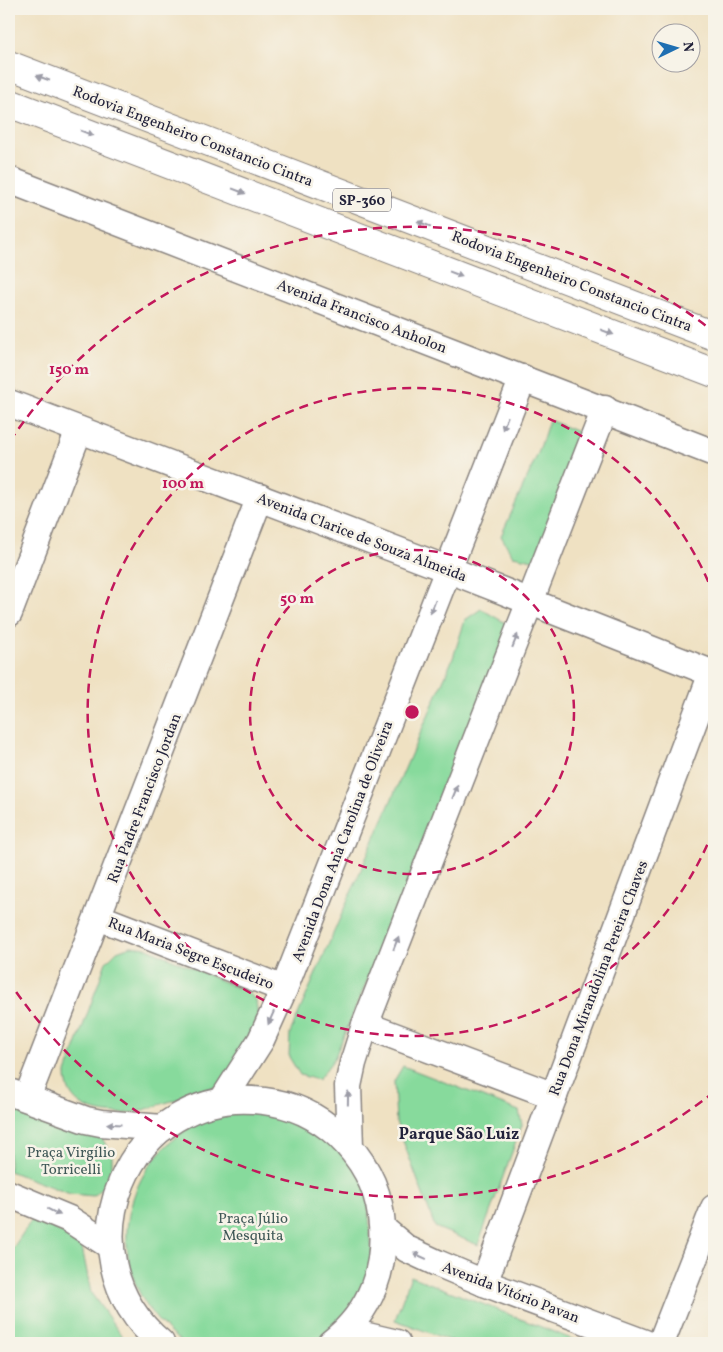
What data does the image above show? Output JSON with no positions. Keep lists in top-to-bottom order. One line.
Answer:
{"streets":{"highway":["Rodovia Engenheiro Constancio Cintra","SP-360"],"street":["Avenida Francisco Anholon","Avenida Clarice de Souza Almeida","Rua Padre Francisco Jordan","Avenida Dona Ana Carolina de Oliveira","Rua Maria Segre Escudeiro","Rua Dona Mirandolina Pereira Chaves","Avenida Vitório Pavan"]},"crossings":[["Avenida Francisco Anholon","Avenida Dona Ana Carolina de Oliveira"],["Avenida Clarice de Souza Almeida","Rua Padre Francisco Jordan"],["Avenida Clarice de Souza Almeida","Avenida Dona Ana Carolina de Oliveira"],["Avenida Clarice de Souza Almeida","Rua Dona Mirandolina Pereira Chaves"],["Rua Padre Francisco Jordan","Rua Maria Segre Escudeiro"],["Avenida Dona Ana Carolina de Oliveira","Rua Maria Segre Escudeiro"],["Rua Dona Mirandolina Pereira Chaves","Avenida Vitório Pavan"]],"districts":["Parque São Luiz"],"parks":["Praça Virgílio Torricelli","Praça Júlio Mesquita"],"north":"right","rings":["150 m","100 m","50 m"]}
